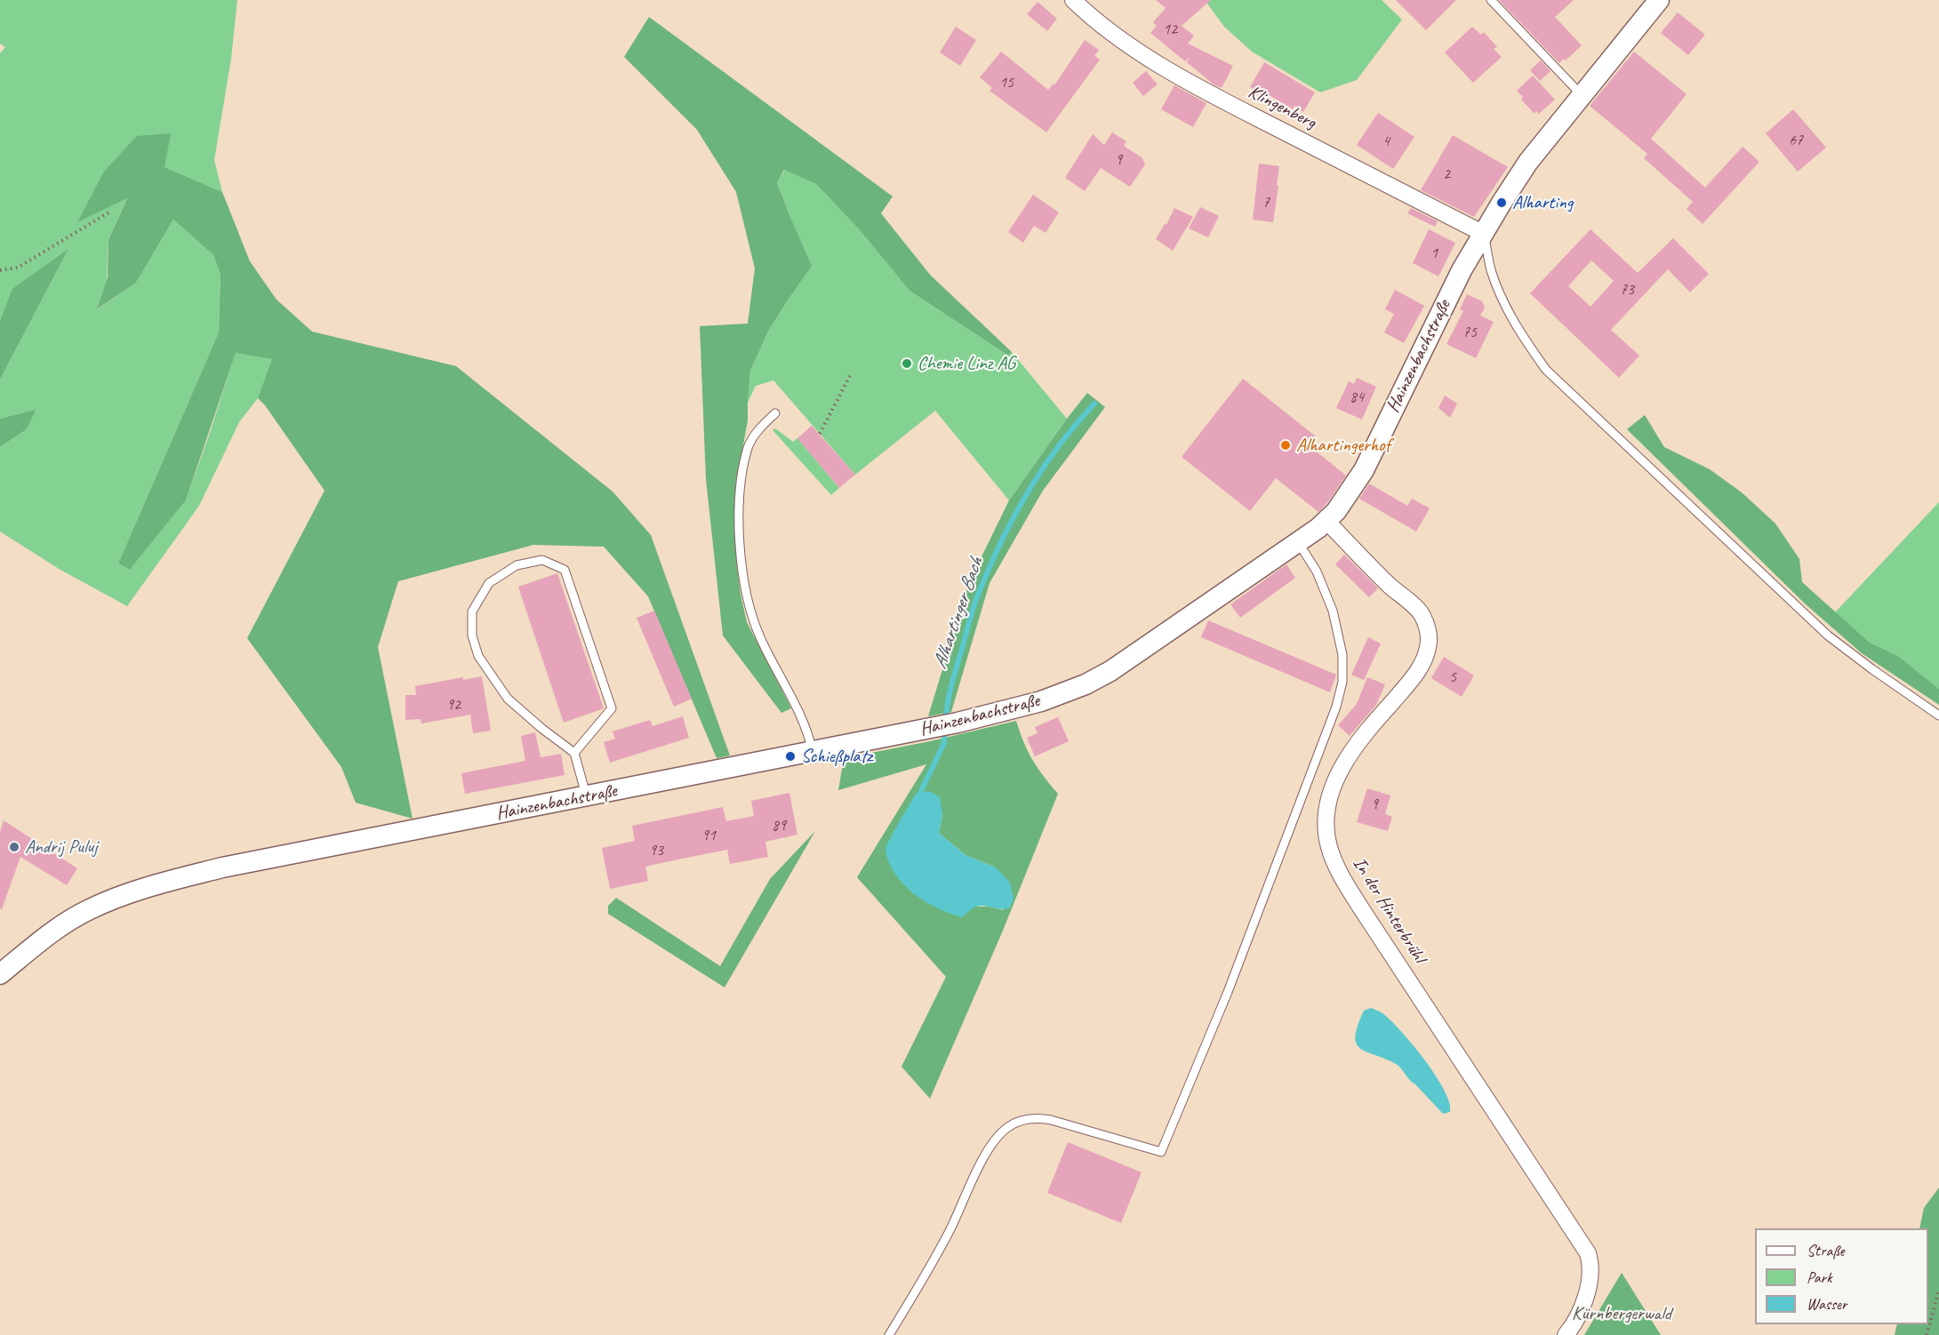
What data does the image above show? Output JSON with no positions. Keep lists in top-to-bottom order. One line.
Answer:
{"streets":{"street":["Klingenberg","Hainzenbachstraße","In der Hinterbrühl"]},"crossings":[["Klingenberg","Hainzenbachstraße"],["Hainzenbachstraße","In der Hinterbrühl"]],"water":["Alhartinger Bach"],"parks":["Kürnbergerwald"],"places":["Alharting","Chemie Linz AG","Alhartingerhof","Schießplatz","Andrij Puluj"],"house_numbers":["12","15","67","4","9","2","7","1","73","75","84","5","92","9","89","91","93"],"legend":["Straße","Park","Wasser"]}
